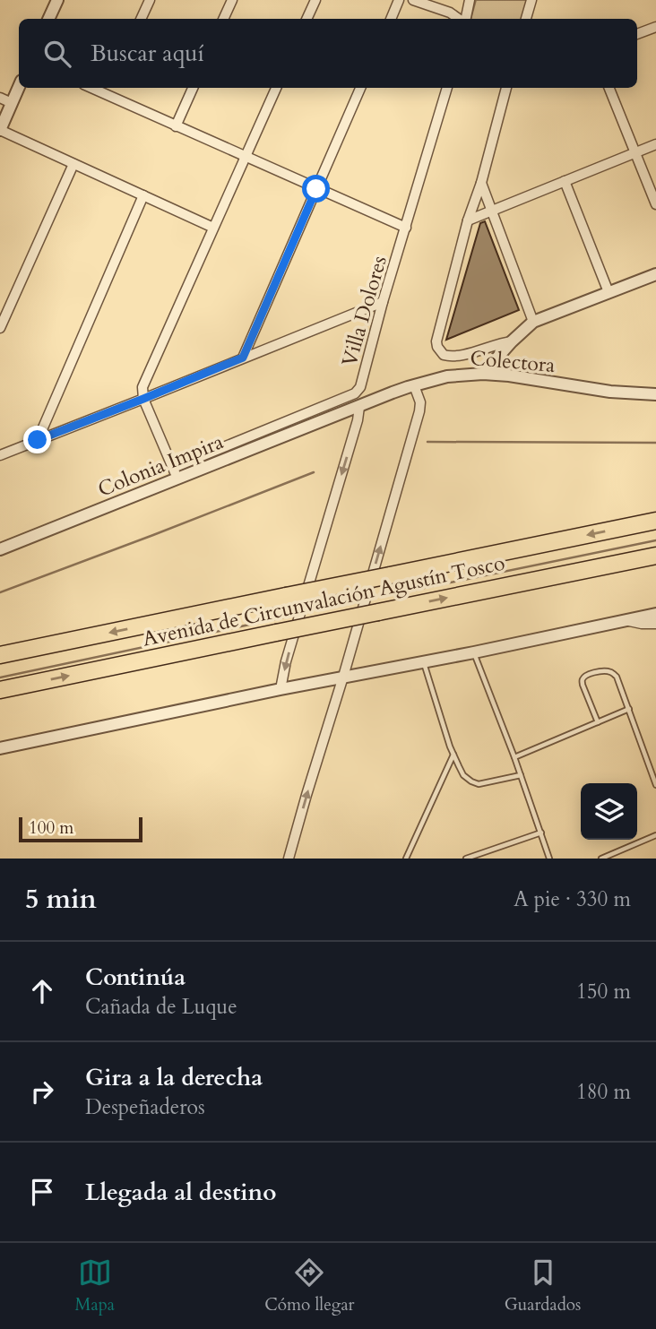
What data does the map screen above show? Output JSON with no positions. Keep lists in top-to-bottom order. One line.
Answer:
{"streets":{"highway":["Avenida de Circunvalación Agustín Tosco"],"street":["Villa Dolores","Colectora","Colonia Impira"]},"crossings":[["Villa Dolores","Colonia Impira"],["Colectora","Colonia Impira"]],"scale_bar":"100 m","page":{"search":"Buscar aquí","scale":"100 m","heading":["5 min","A pie · 330 m"],"list":[["Continúa","Cañada de Luque","150 m"],["Gira a la derecha","Despeñaderos","180 m"],"Llegada al destino"],"nav":["Mapa","Cómo llegar","Guardados"]}}
